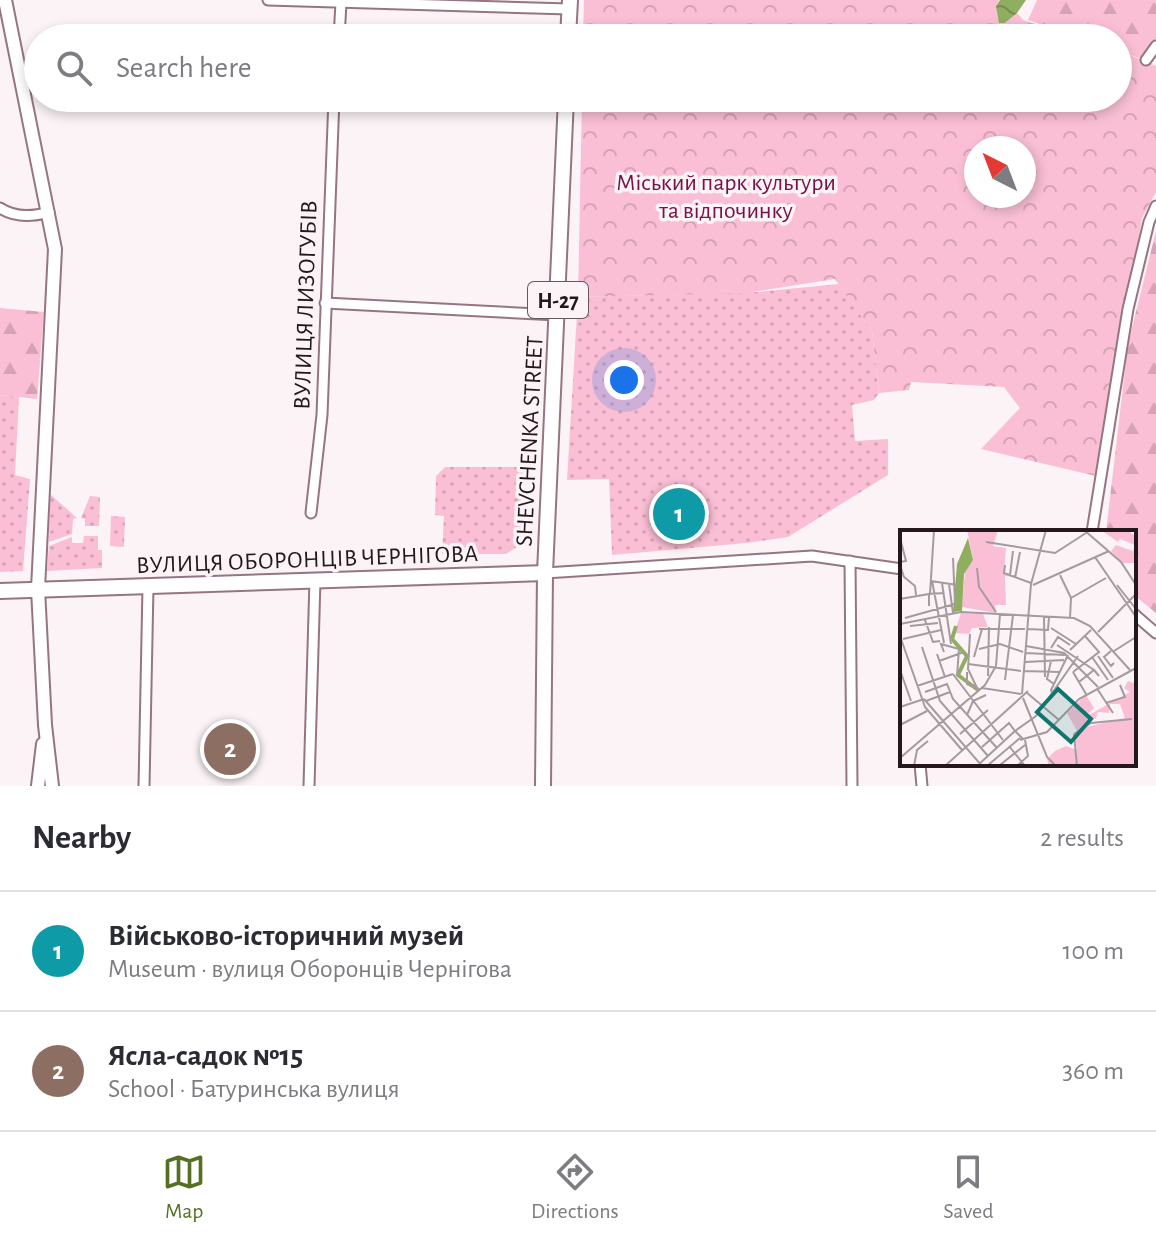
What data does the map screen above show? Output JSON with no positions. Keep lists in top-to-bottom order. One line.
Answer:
{"streets":{"main road":["Н-27","SHEVCHENKA STREET","ВУЛИЦЯ ОБОРОНЦІВ ЧЕРНІГОВА"],"street":["ВУЛИЦЯ ЛИЗОГУБІВ"]},"crossings":[["SHEVCHENKA STREET","ВУЛИЦЯ ОБОРОНЦІВ ЧЕРНІГОВА"]],"parks":["Міський парк культури та відпочинку"],"north":"top left","page":{"search":"Search here","pins":["1","2"],"heading":["Nearby","2 results"],"list":[{"mark":"1","name":"Військово-історичний музей","note":"Museum · вулиця Оборонців Чернігова","value":"100 m"},{"mark":"2","name":"Ясла-садок №15","note":"School · Батуринська вулиця","value":"360 m"}],"nav":["Map","Directions","Saved"]}}
